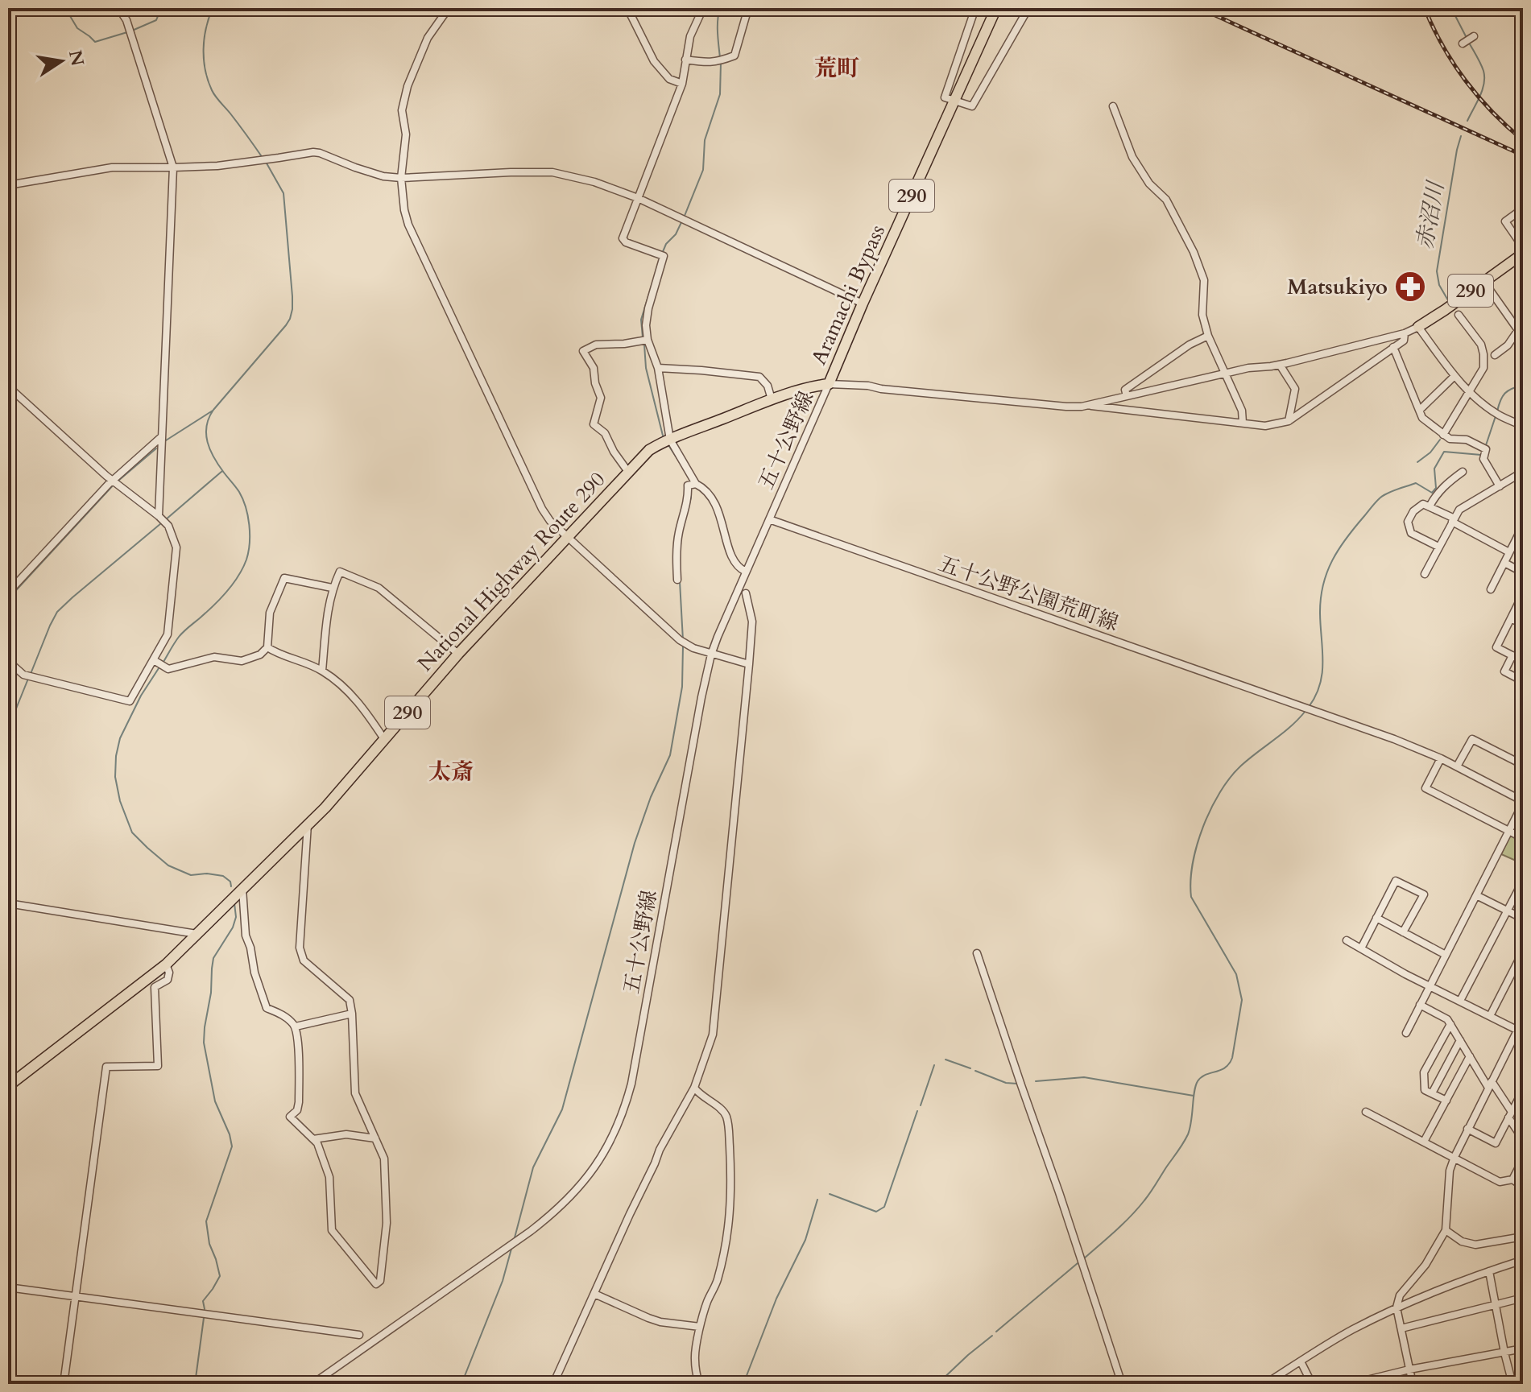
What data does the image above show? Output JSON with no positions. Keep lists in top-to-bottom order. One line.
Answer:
{"streets":{"highway":["290","Aramachi Bypass","National Highway Route 290"],"street":["五十公野線","五十公野公園荒町線"]},"crossings":[["Aramachi Bypass","五十公野線"],["Aramachi Bypass","National Highway Route 290"],["五十公野線","National Highway Route 290"],["五十公野線","五十公野公園荒町線"]],"districts":["荒町","太斎"],"water":["赤沼川"],"places":{"pharmacy":["Matsukiyo"]},"north":"right"}
